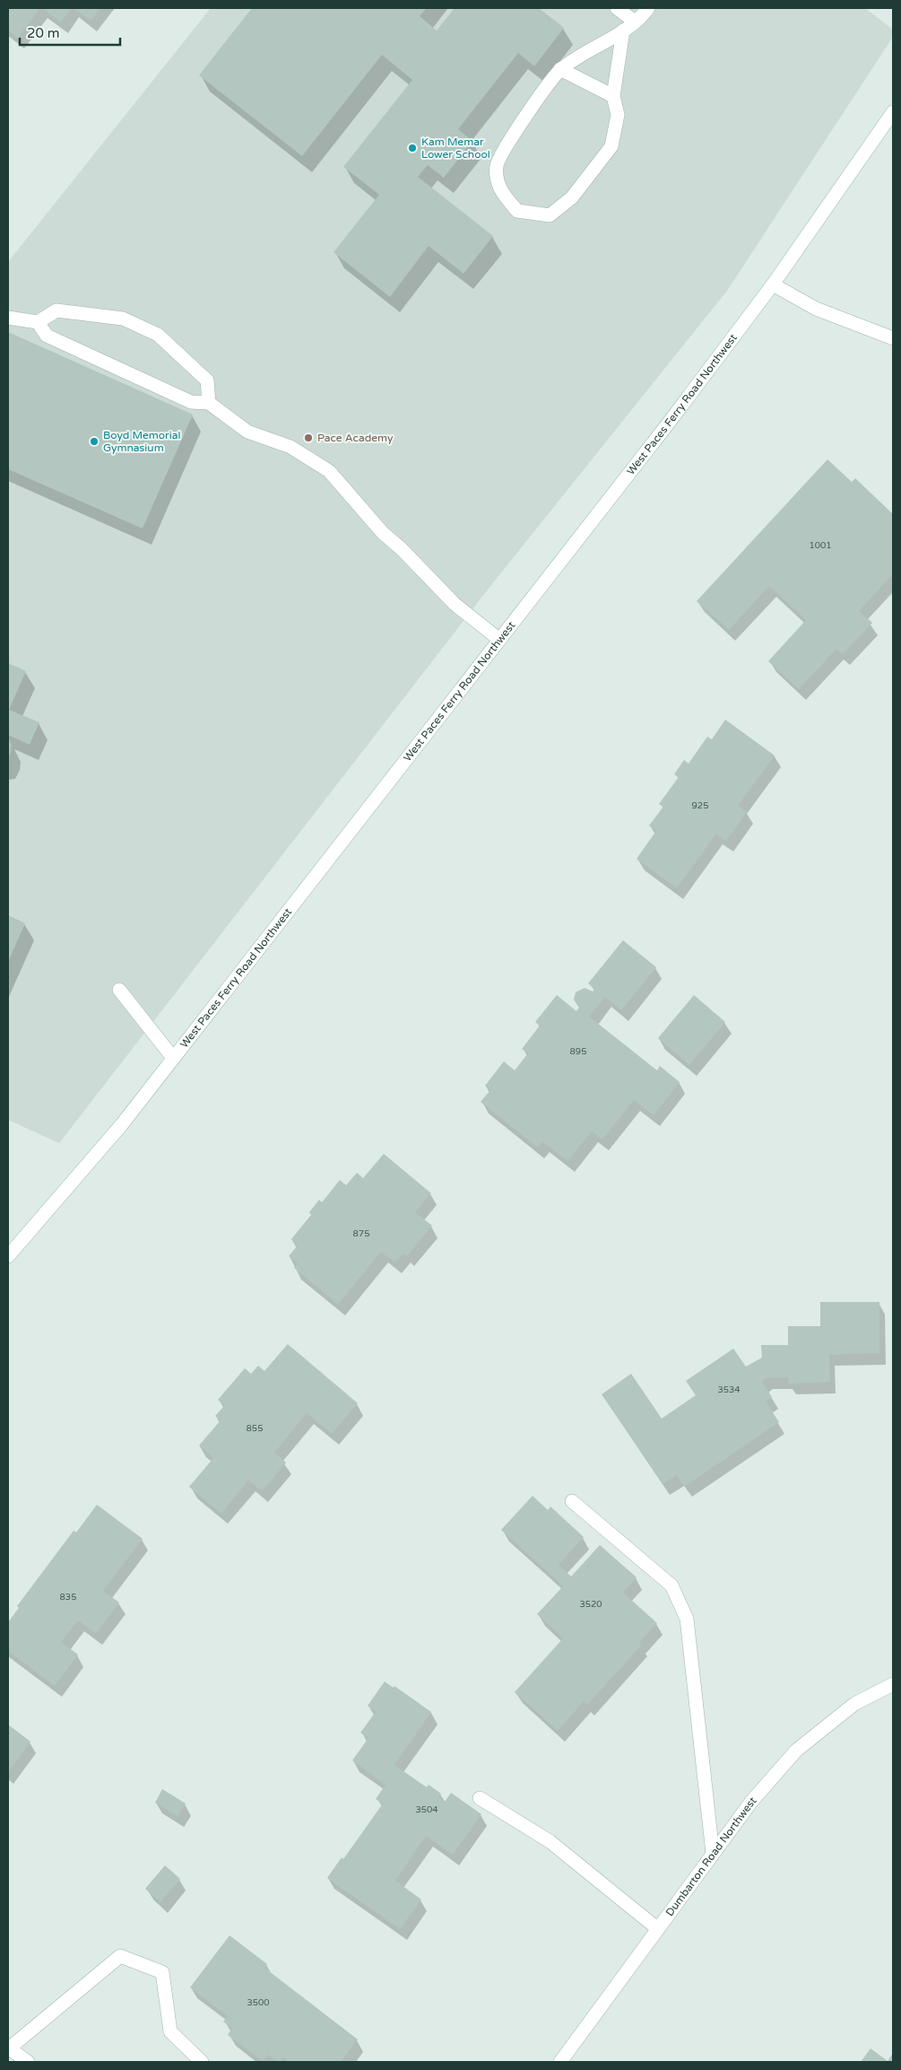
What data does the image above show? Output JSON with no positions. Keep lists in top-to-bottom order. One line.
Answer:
{"streets":{"main road":["West Paces Ferry Road Northwest","Dumbarton Road Northwest"]},"places":["Kam Memar Lower School","Pace Academy","Boyd Memorial Gymnasium"],"house_numbers":["1001","925","895","875","3534","855","835","3520","3504","3500"],"scale_bar":"20 m"}
